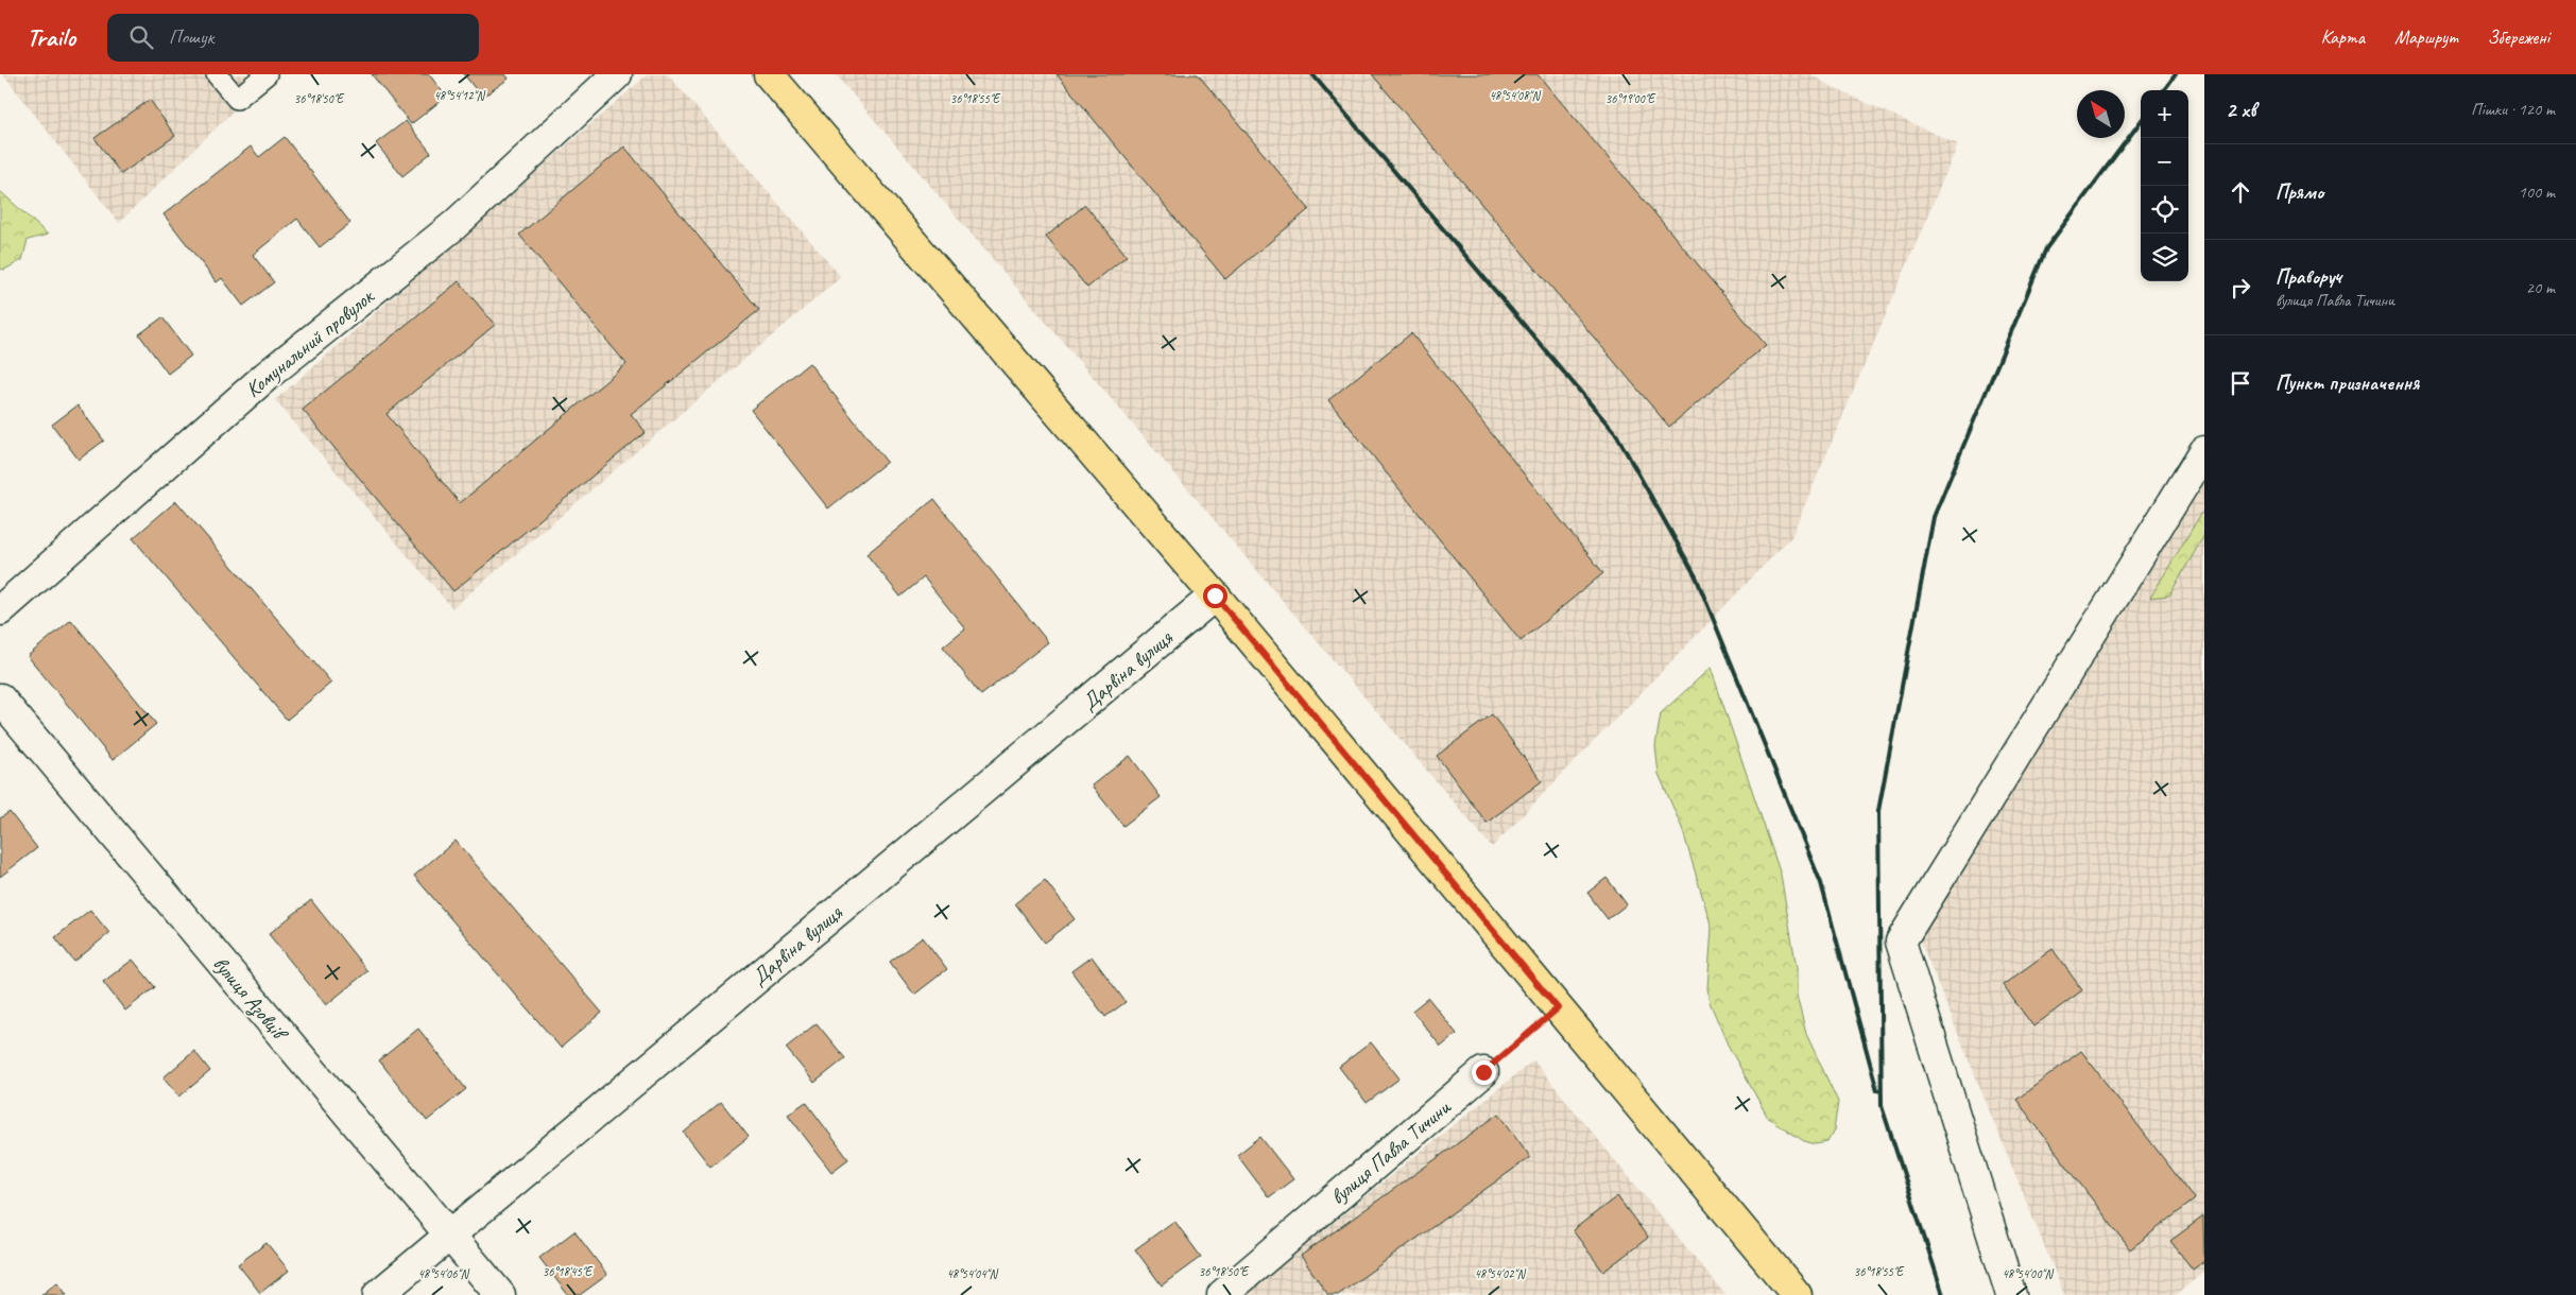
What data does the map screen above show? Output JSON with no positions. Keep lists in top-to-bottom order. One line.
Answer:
{"streets":{"street":["Комунальний провулок","Дарвіна вулиця","вулиця Азовців","вулиця Павла Тичини"]},"crossings":[["Дарвіна вулиця","вулиця Азовців"]],"north":"top left","page":{"header":"Trailo","search":"Пошук","nav":["Карта","Маршрут","Збережені"],"heading":["2 хв","Пішки · 120 m"],"map_buttons":["+","−"],"list":[["Прямо","100 m"],["Праворуч","вулиця Павла Тичини","20 m"],"Пункт призначення"]},"coordinates":["48°54'12\"N","48°54'08\"N","36°18'50\"E","36°18'55\"E","36°19'00\"E","36°18'45\"E","48°54'06\"N","48°54'04\"N","48°54'02\"N","48°54'00\"N"]}
